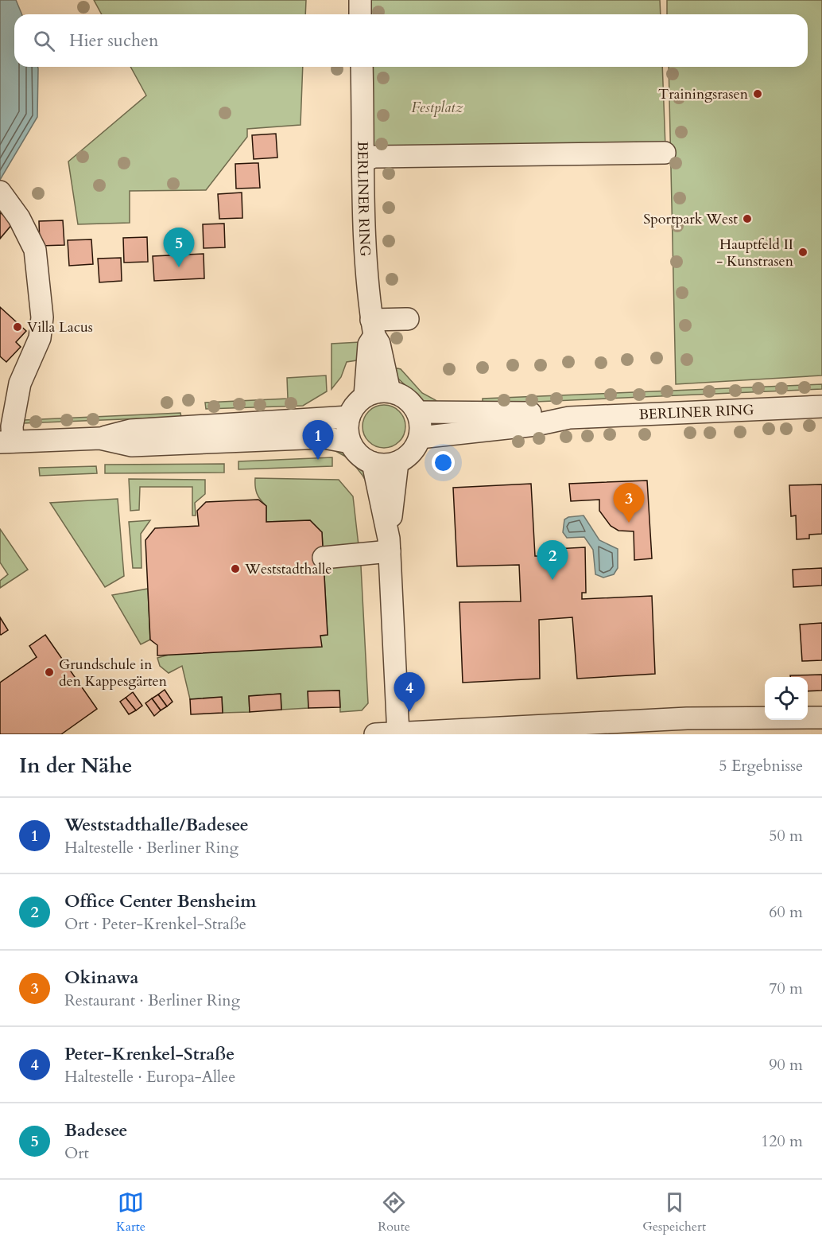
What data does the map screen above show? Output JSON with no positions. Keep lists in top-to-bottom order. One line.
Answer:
{"streets":{"street":["BERLINER RING"]},"parks":["Festplatz"],"places":["Trainingsrasen","Sportpark West","Hauptfeld II - Kunstrasen","Villa Lacus","Weststadthalle","Grundschule in den Kappesgärten"],"page":{"search":"Hier suchen","pins":["5","1","3","2","4"],"heading":["In der Nähe","5 Ergebnisse"],"list":[{"mark":"1","name":"Weststadthalle/Badesee","note":"Haltestelle · Berliner Ring","value":"50 m"},{"mark":"2","name":"Office Center Bensheim","note":"Ort · Peter-Krenkel-Straße","value":"60 m"},{"mark":"3","name":"Okinawa","note":"Restaurant · Berliner Ring","value":"70 m"},{"mark":"4","name":"Peter-Krenkel-Straße","note":"Haltestelle · Europa-Allee","value":"90 m"},{"mark":"5","name":"Badesee","note":"Ort","value":"120 m"}],"nav":["Karte","Route","Gespeichert"]}}
